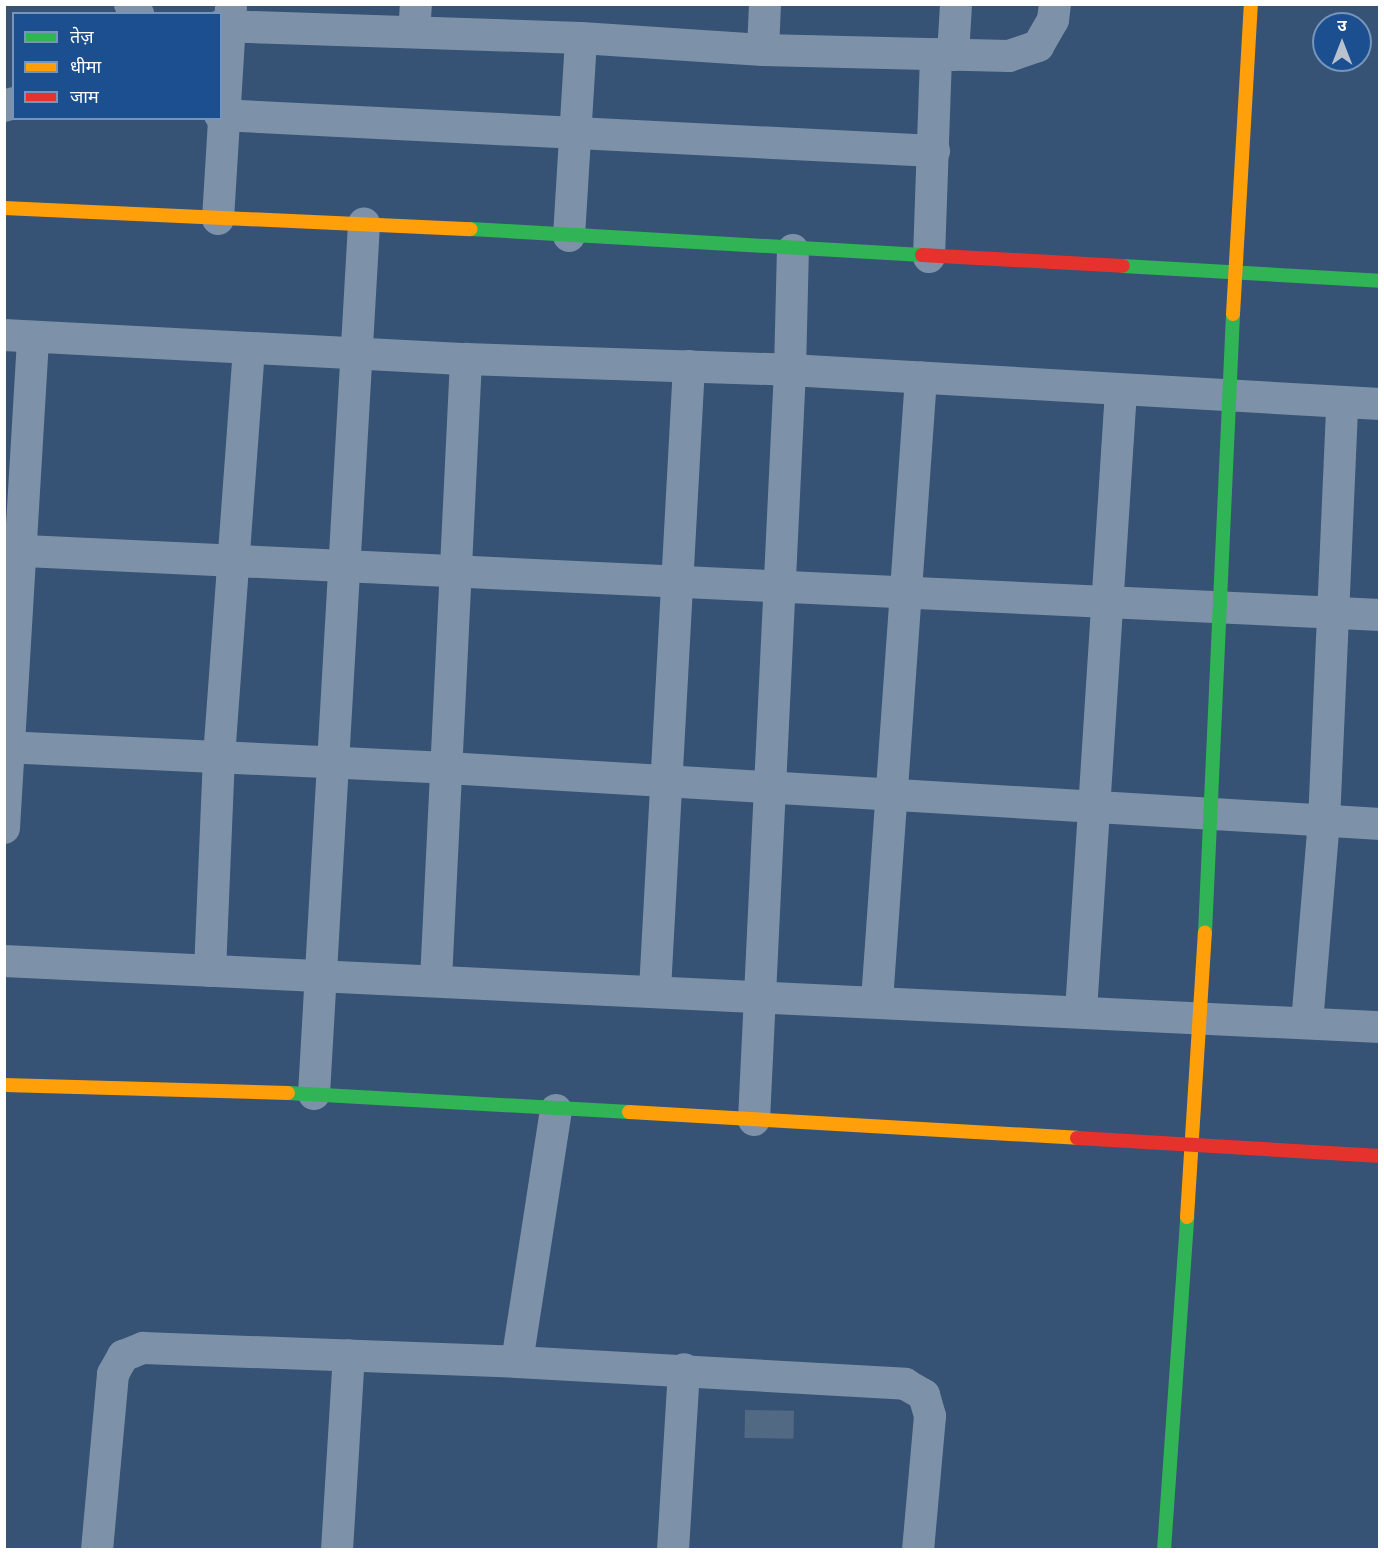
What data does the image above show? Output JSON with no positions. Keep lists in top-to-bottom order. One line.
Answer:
{"legend":["तेज़","धीमा","जाम"],"north":"top"}
